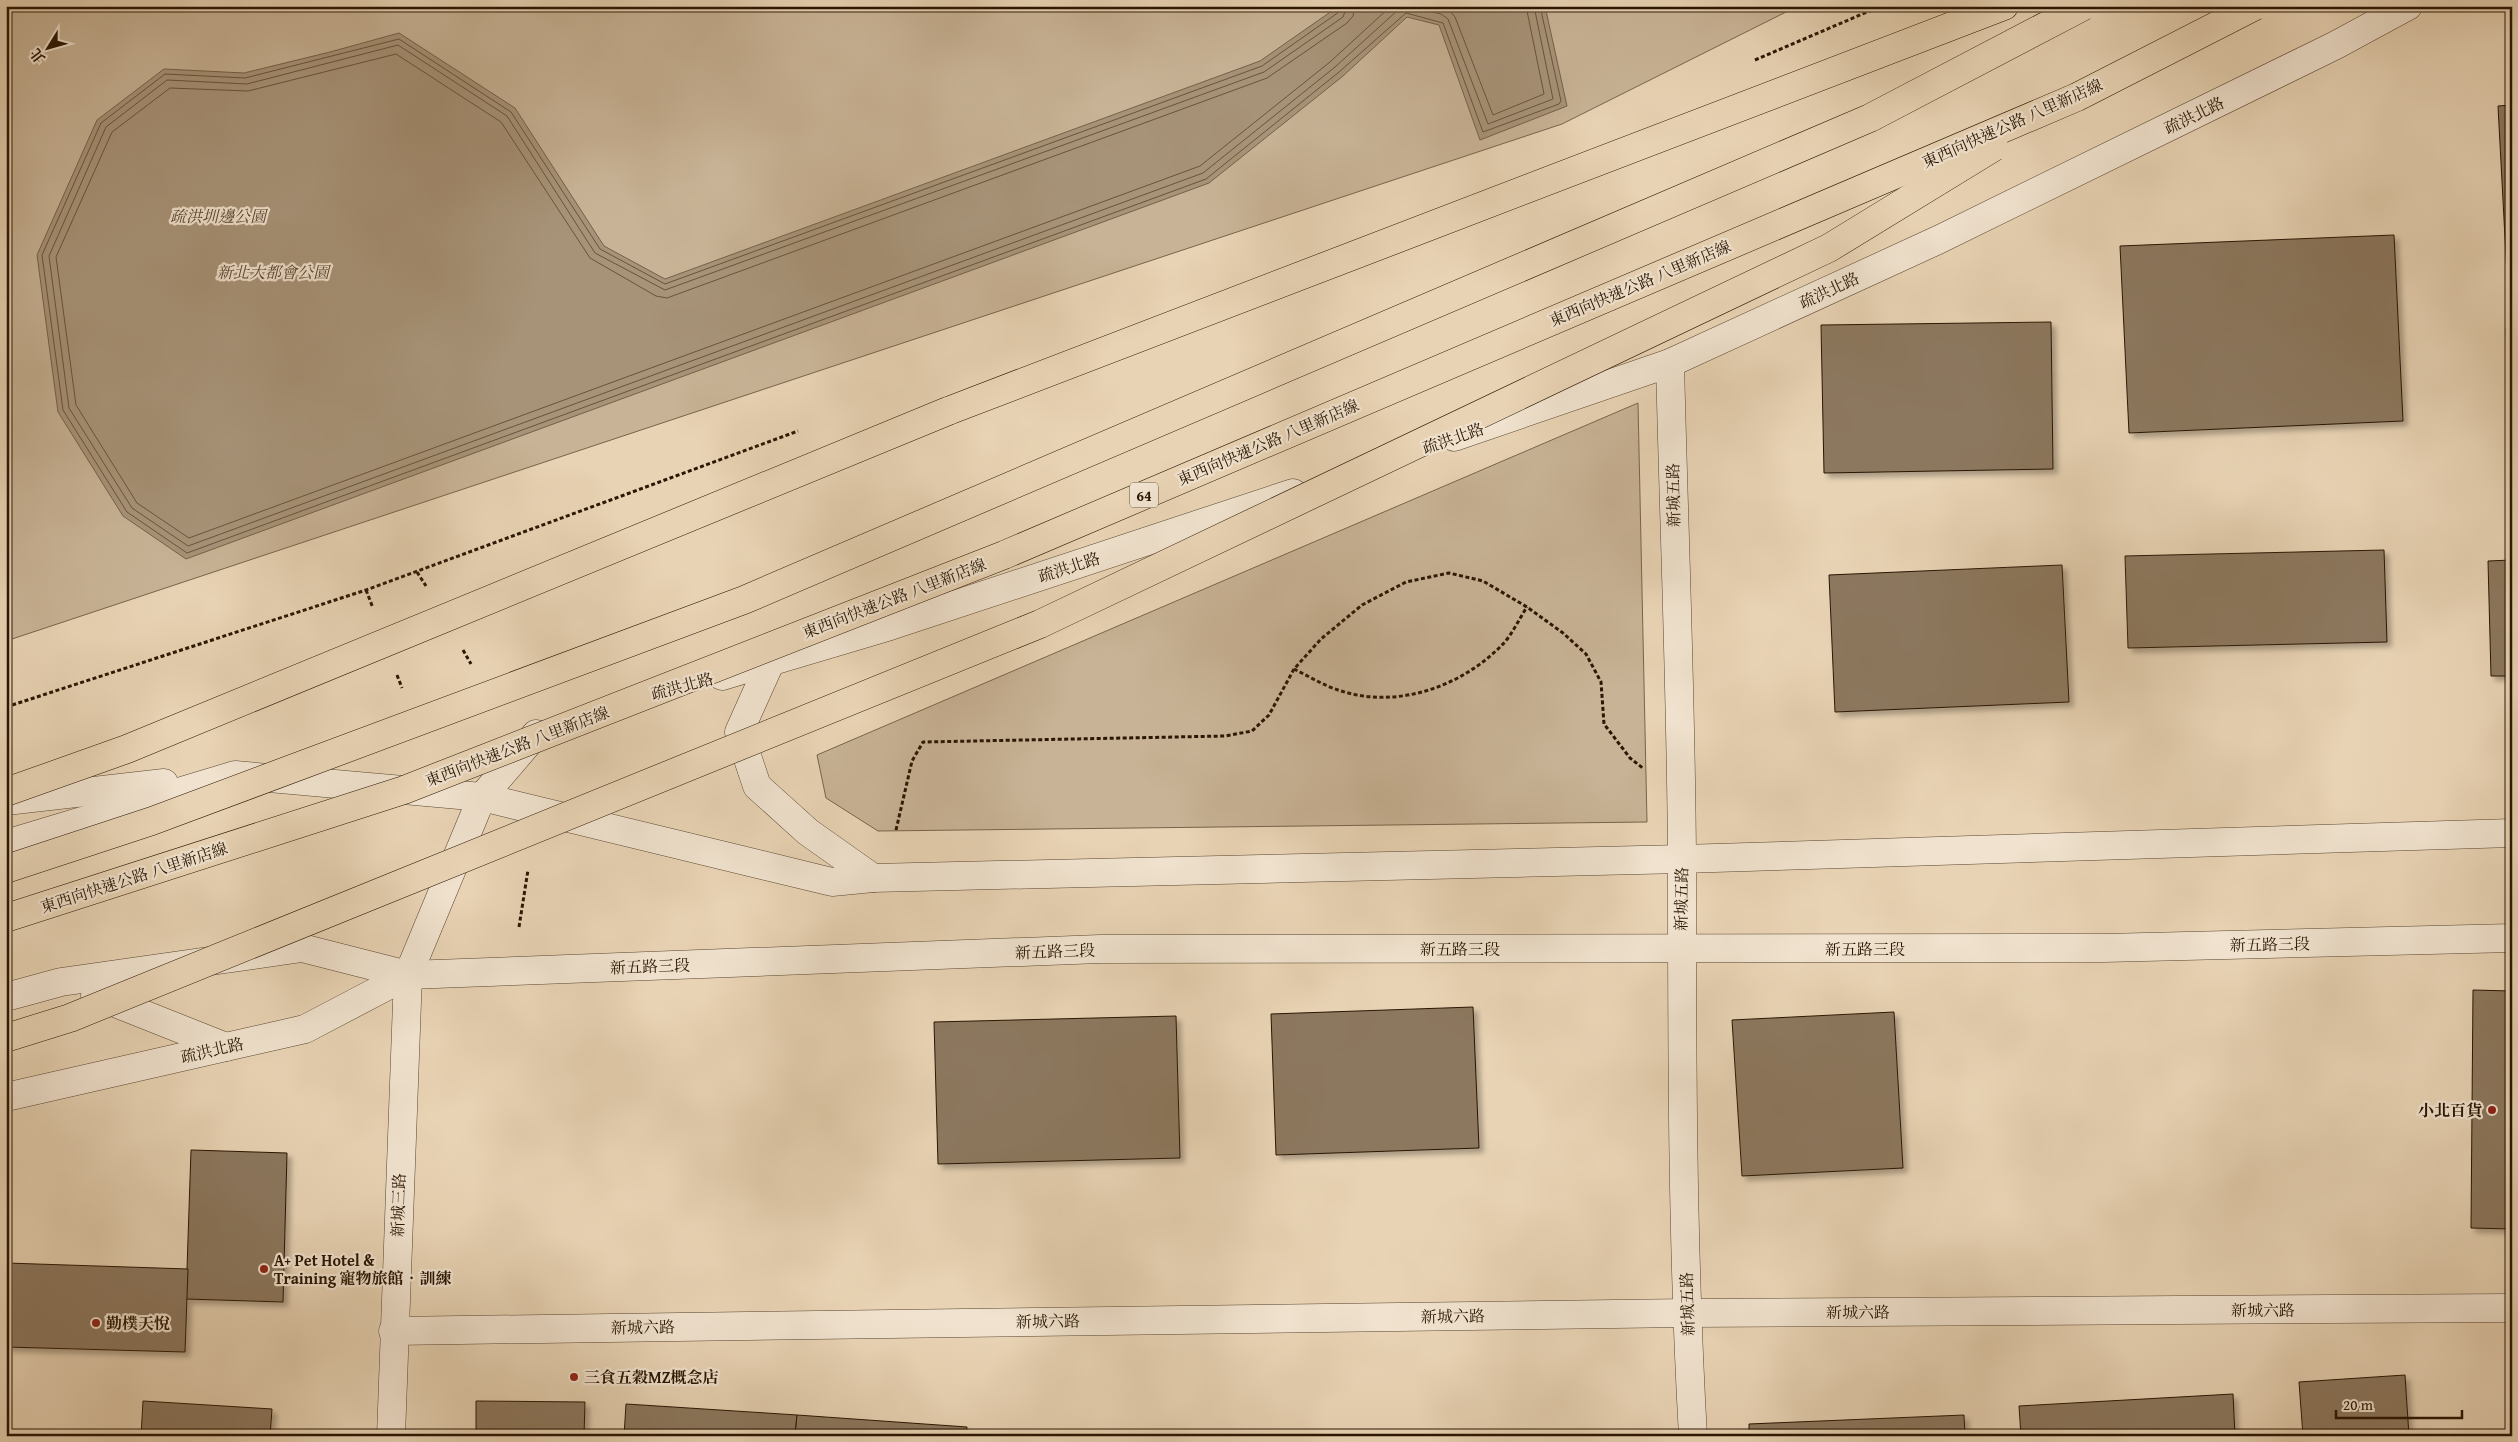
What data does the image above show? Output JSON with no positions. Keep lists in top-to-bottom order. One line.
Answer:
{"streets":{"highway":["東西向快速公路 八里新店線","64"],"street":["疏洪北路","新城五路","新五路三段","新城三路","新城六路"]},"crossings":[["疏洪北路","新城五路"],["疏洪北路","新五路三段"],["疏洪北路","新城三路"],["新城五路","新五路三段"],["新城五路","新城六路"],["新五路三段","新城三路"],["新城三路","新城六路"]],"parks":["疏洪圳邊公園","新北大都會公園"],"places":["小北百貨","A+ Pet Hotel & Training 寵物旅館．訓練","勤樸天悅","三食五穀MZ概念店"],"scale_bar":"20 m","north":"bottom left"}
